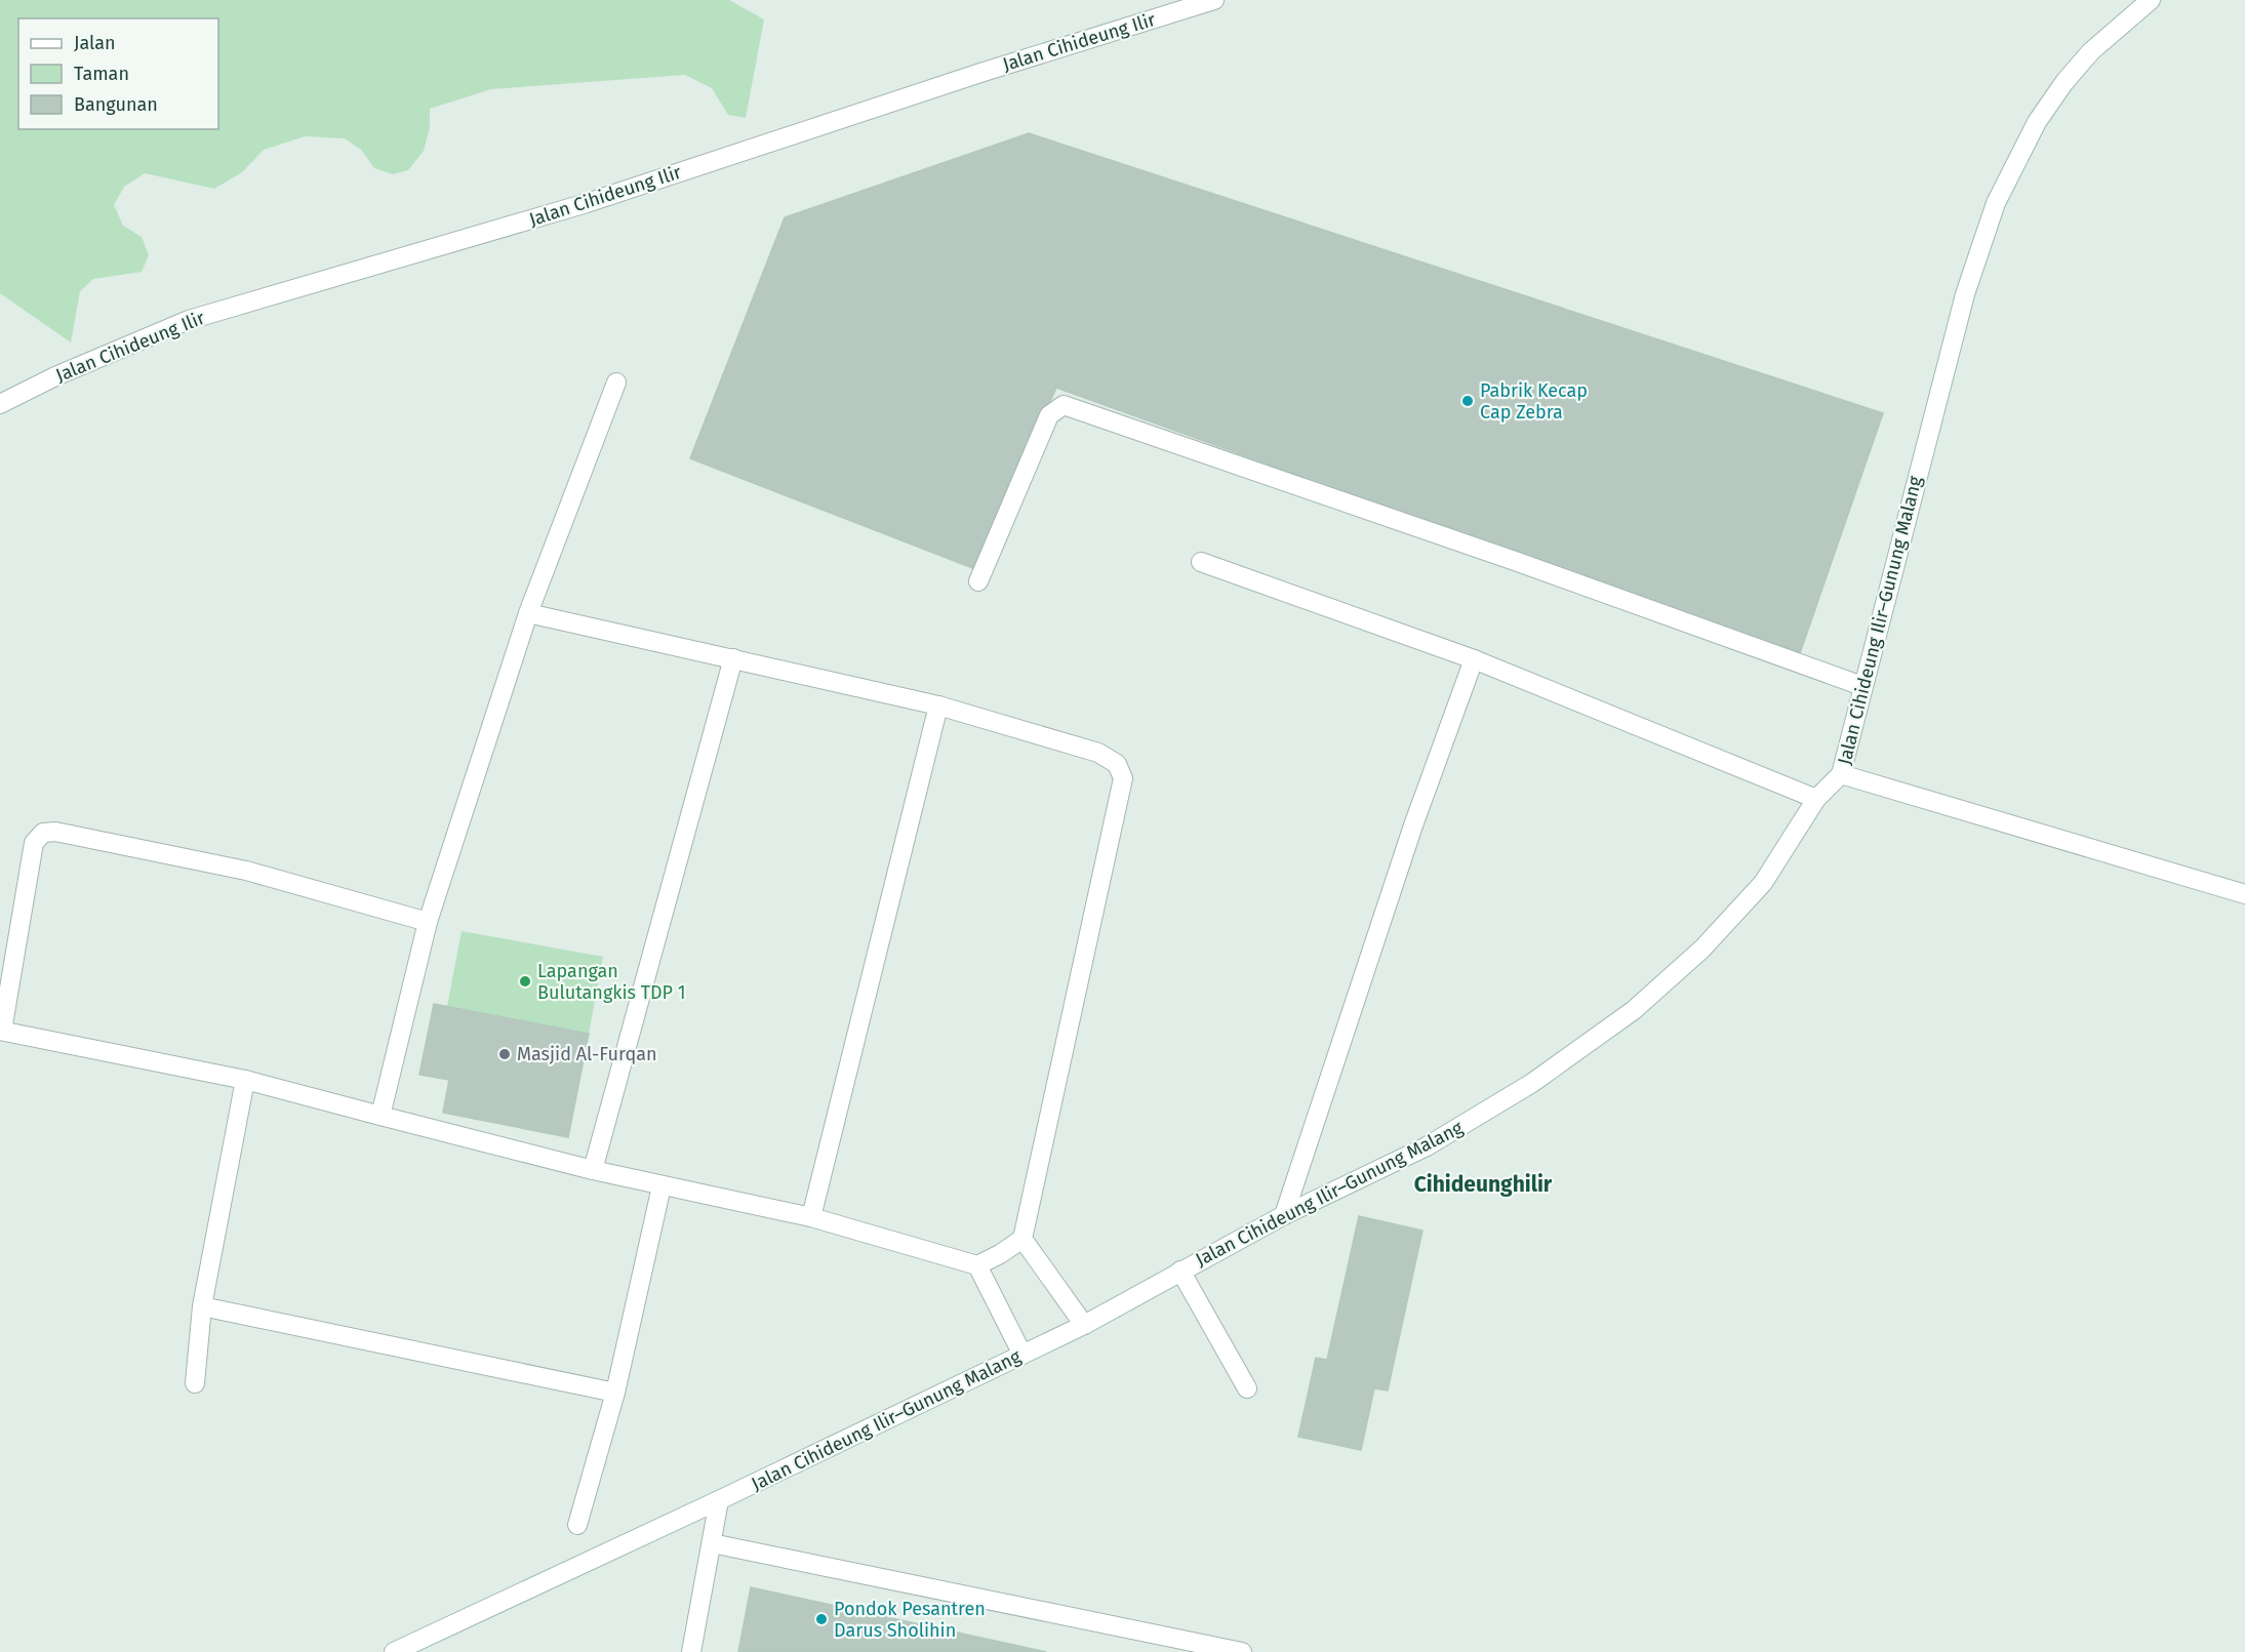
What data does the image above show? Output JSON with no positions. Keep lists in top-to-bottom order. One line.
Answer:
{"streets":{"street":["Jalan Cihideung Ilir","Jalan Cihideung Ilir–Gunung Malang"]},"districts":["Cihideunghilir"],"places":["Pabrik Kecap Cap Zebra","Lapangan Bulutangkis TDP 1","Masjid Al-Furqan","Pondok Pesantren Darus Sholihin"],"legend":["Jalan","Taman","Bangunan"]}
